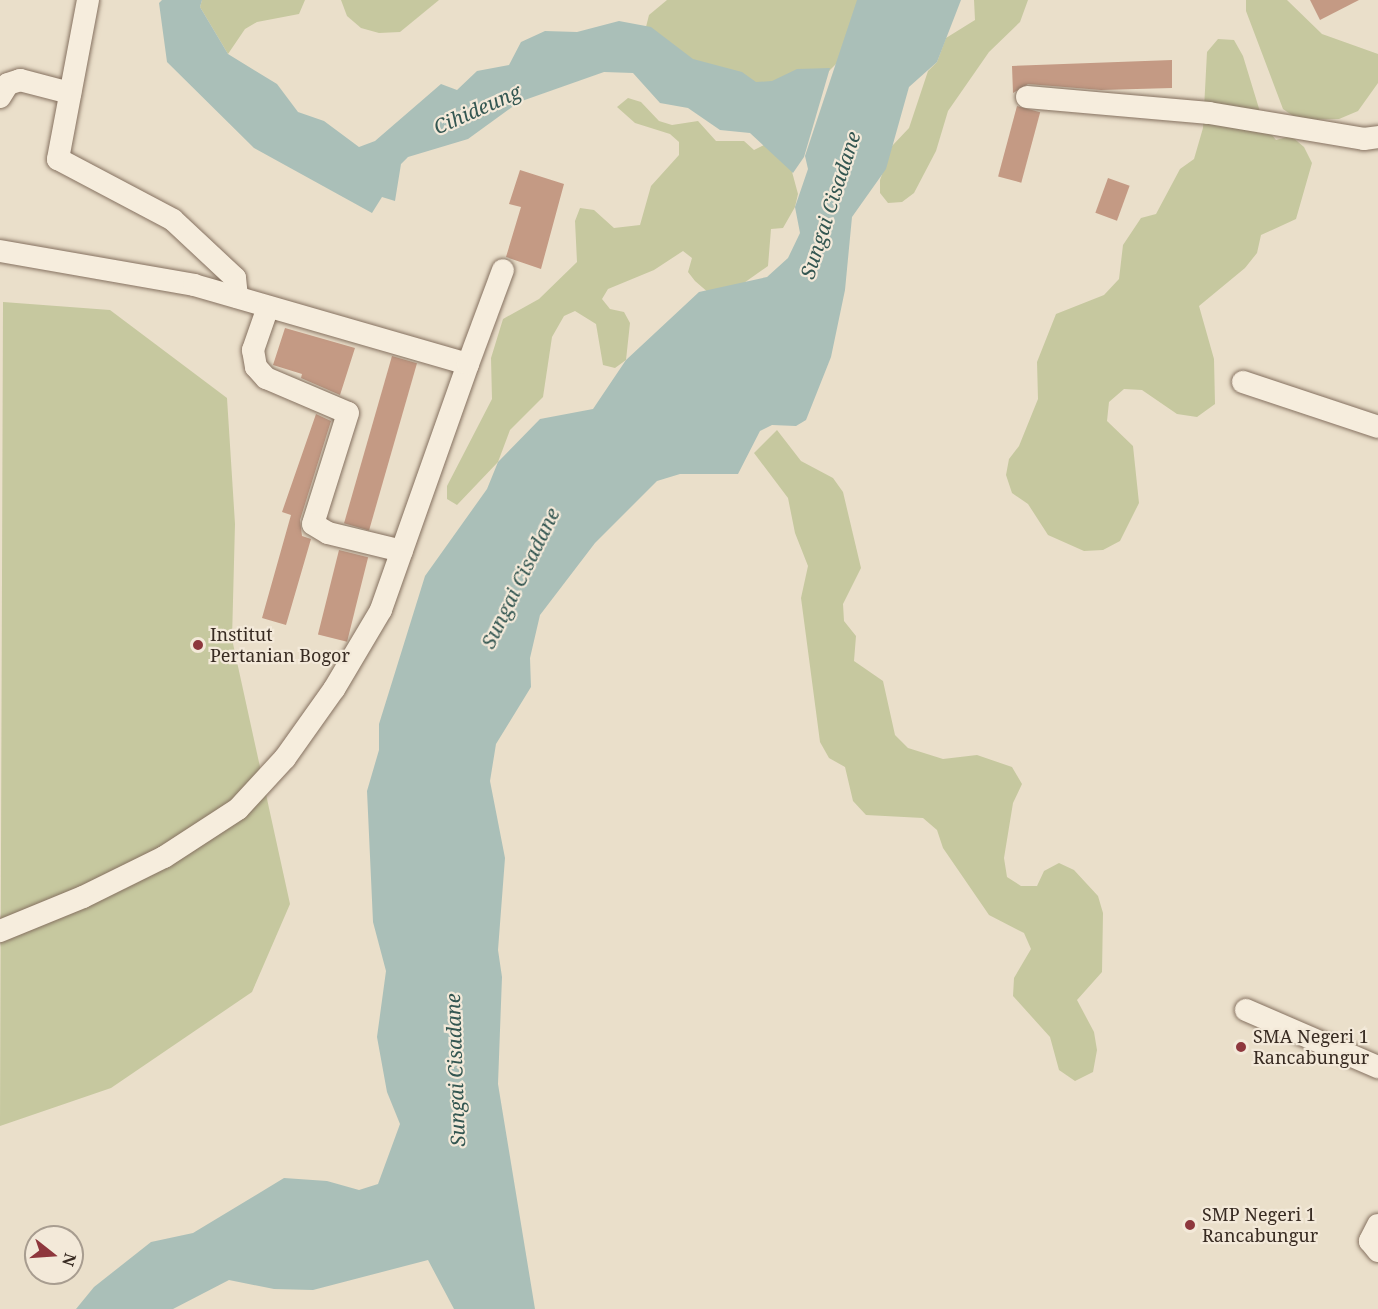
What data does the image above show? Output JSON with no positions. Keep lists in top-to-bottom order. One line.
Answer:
{"water":["Cihideung","Sungai Cisadane"],"places":["Institut Pertanian Bogor","SMA Negeri 1 Rancabungur","SMP Negeri 1 Rancabungur"],"north":"right"}
